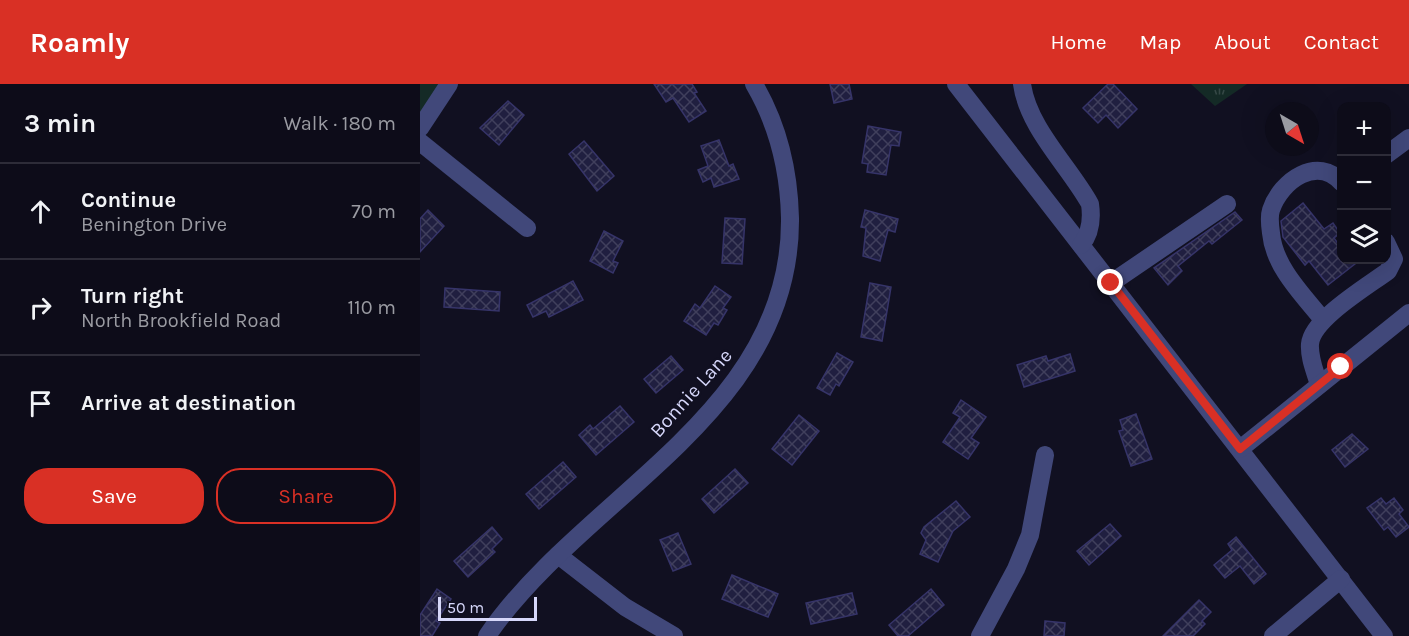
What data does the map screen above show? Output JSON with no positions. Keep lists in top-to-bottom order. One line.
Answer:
{"streets":{"street":["Bonnie Lane"]},"scale_bar":"50 m","north":"bottom right","page":{"header":"Roamly","nav":["Home","Map","About","Contact"],"heading":["3 min","Walk · 180 m"],"map_buttons":["+","−"],"list":[["Continue","Benington Drive","70 m"],["Turn right","North Brookfield Road","110 m"],"Arrive at destination"],"buttons":["Save","Share"],"scale":"50 m"}}
